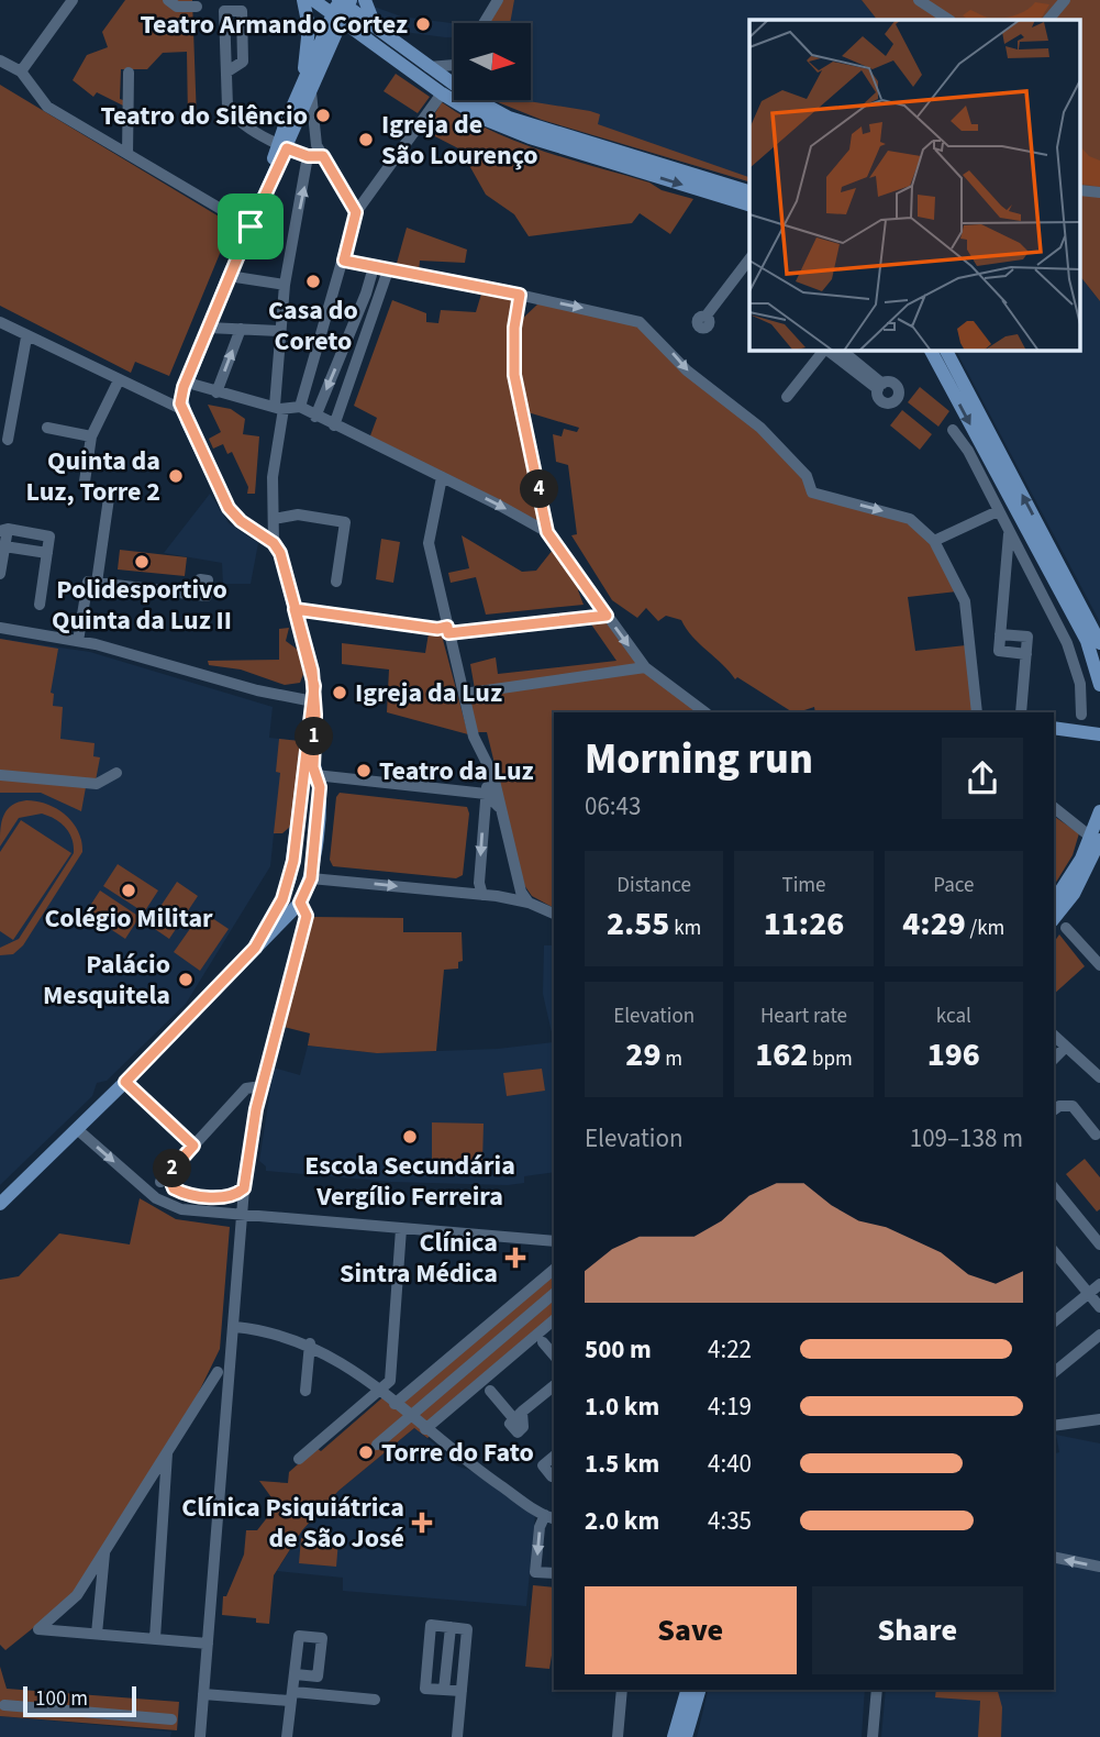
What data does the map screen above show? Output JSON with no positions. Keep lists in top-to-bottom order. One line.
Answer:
{"places":{"other":["Teatro Armando Cortez","Teatro do Silêncio","Igreja de São Lourenço","Casa do Coreto","Quinta da Luz, Torre 2","Polidesportivo Quinta da Luz II","Igreja da Luz","Teatro da Luz","Colégio Militar","Palácio Mesquitela","Escola Secundária Vergílio Ferreira","Torre do Fato"],"health":["Clínica Sintra Médica","Clínica Psiquiátrica de São José"]},"scale_bar":"100 m","north":"right","page":{"pins":["4","1","2"],"heading":["Morning run","06:43"],"stats":[["Distance","2.55 km"],["Time","11:26"],["Pace","4:29 /km"],["Elevation","29 m"],["Heart rate","162 bpm"],["kcal","196"]],"chart":["Elevation","109–138 m"],"list":[{"name":"500 m","note":"4:22"},{"name":"1.0 km","note":"4:19"},{"name":"1.5 km","note":"4:40"},{"name":"2.0 km","note":"4:35"}],"buttons":["Save","Share"],"scale":"100 m"}}
